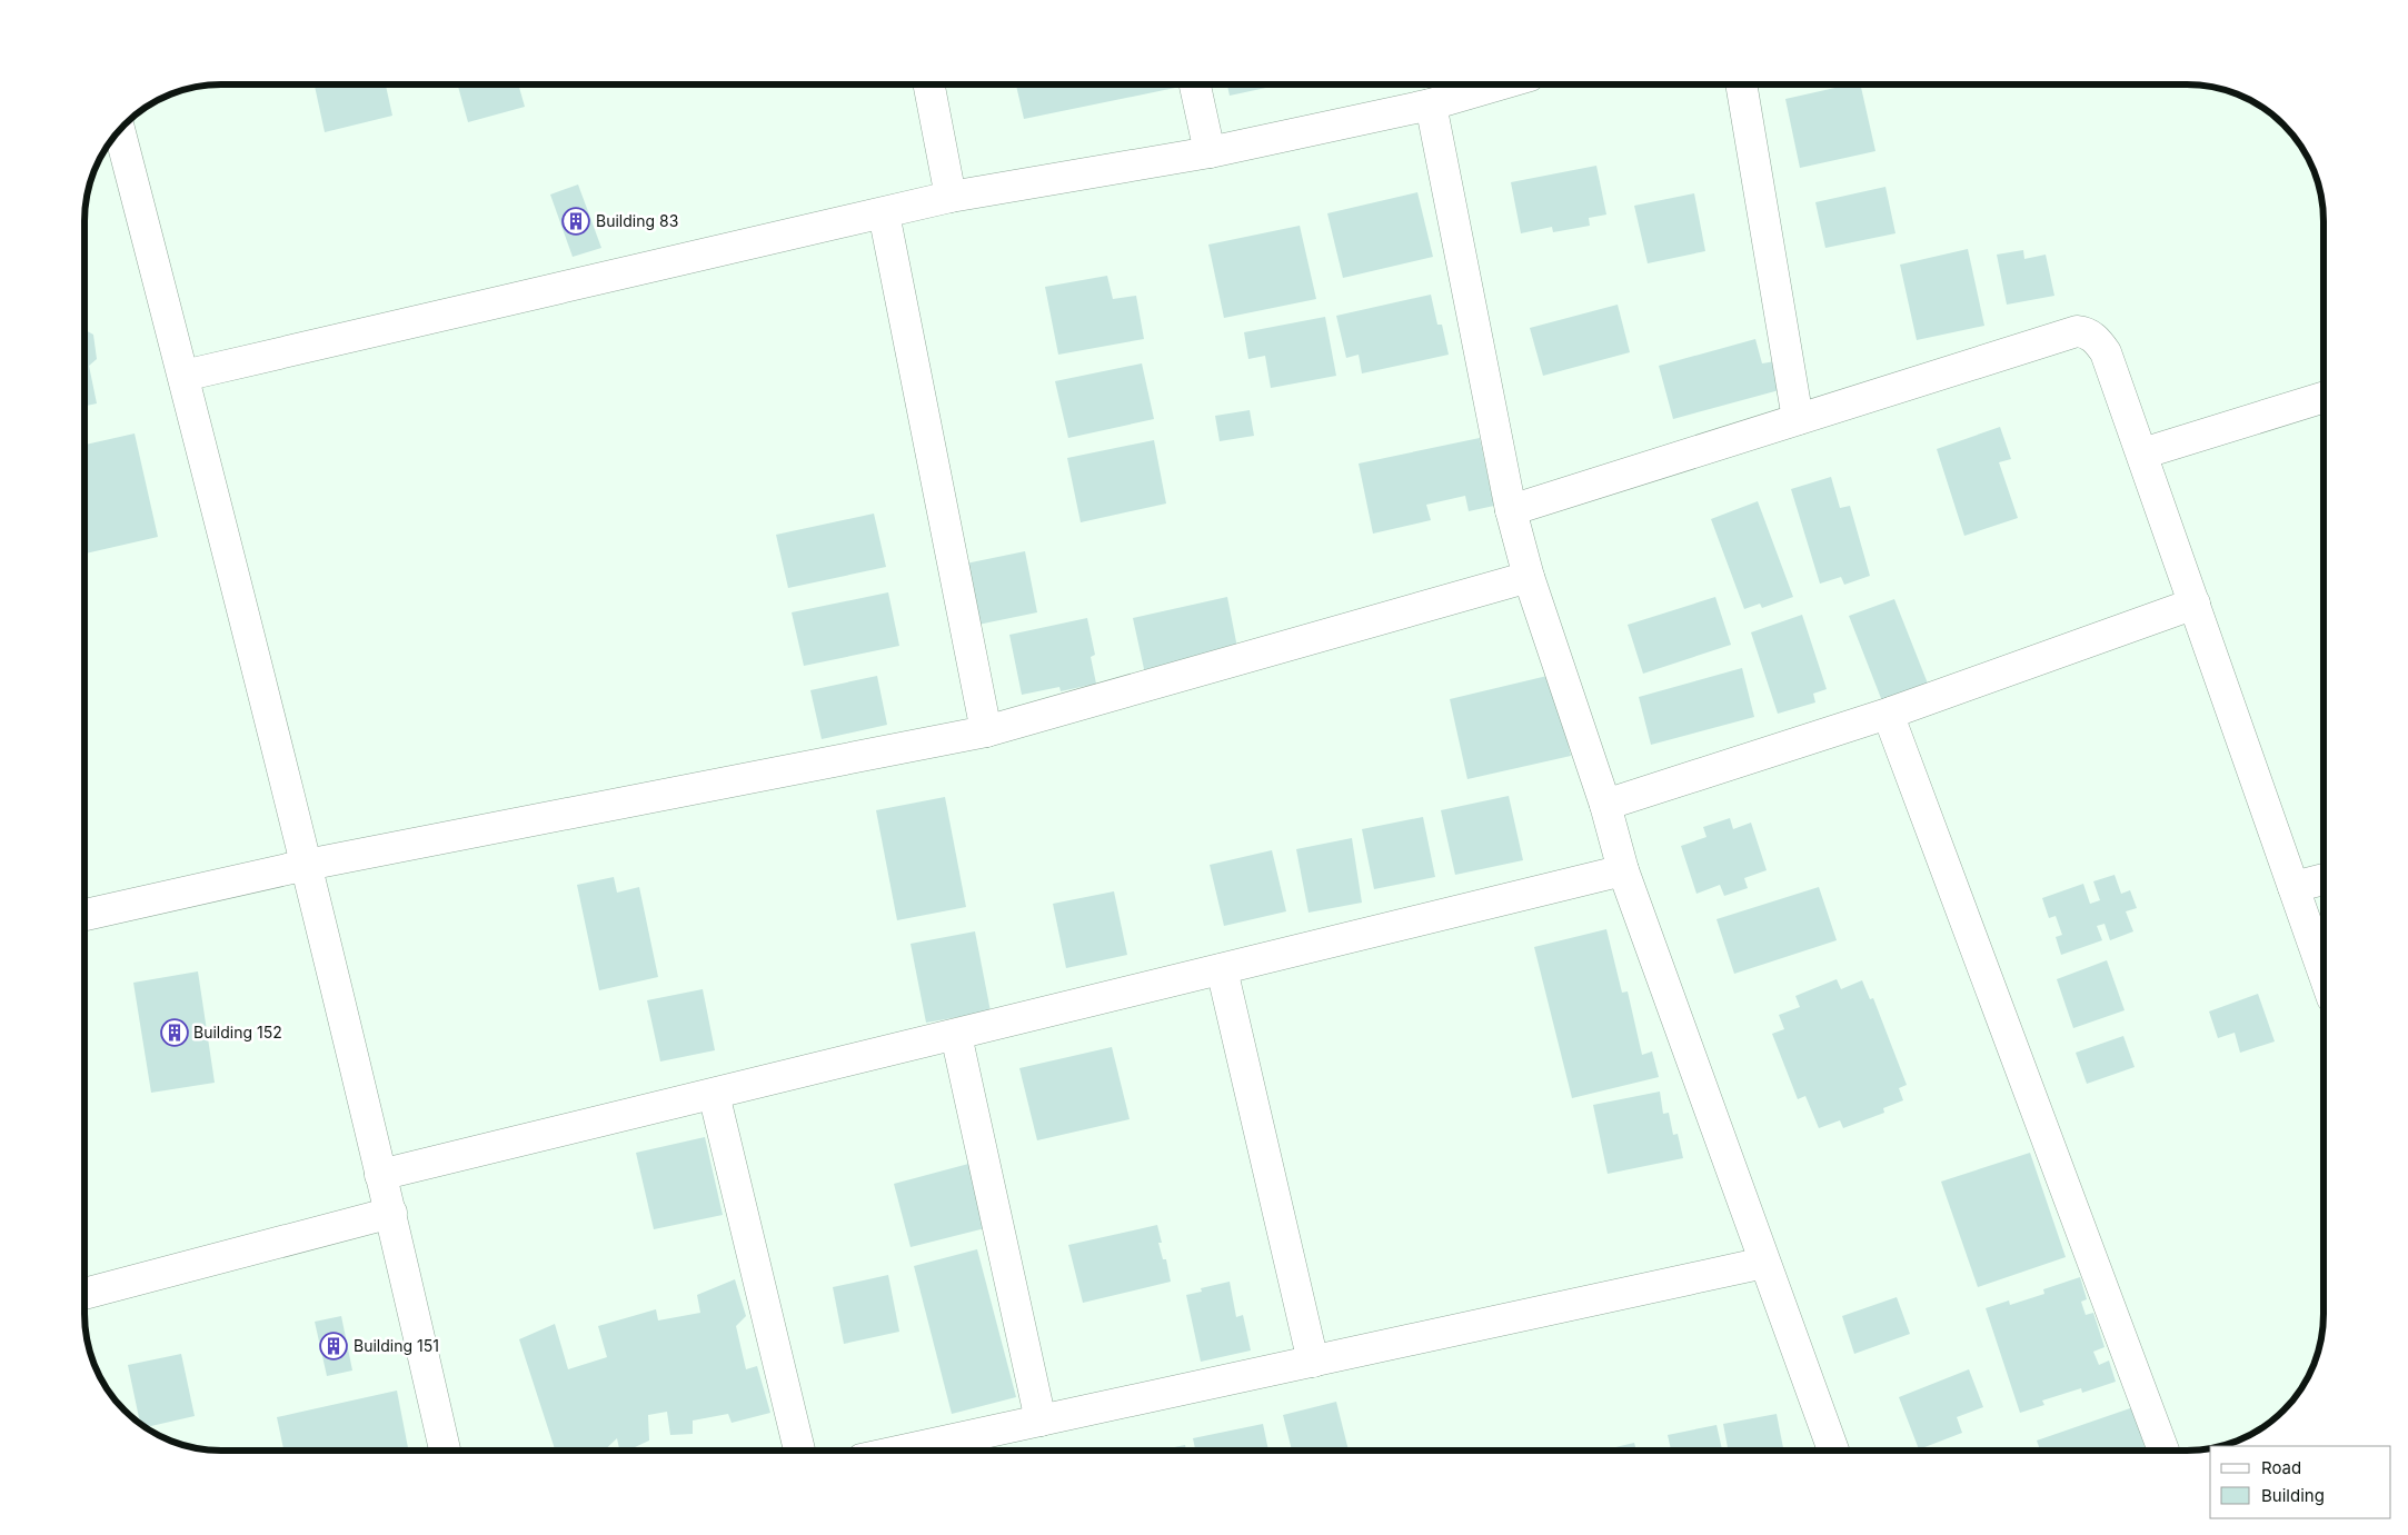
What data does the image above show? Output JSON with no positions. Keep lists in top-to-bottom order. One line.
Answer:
{"places":{"building":["Building 83","Building 152","Building 151"]},"legend":["Road","Building"]}
